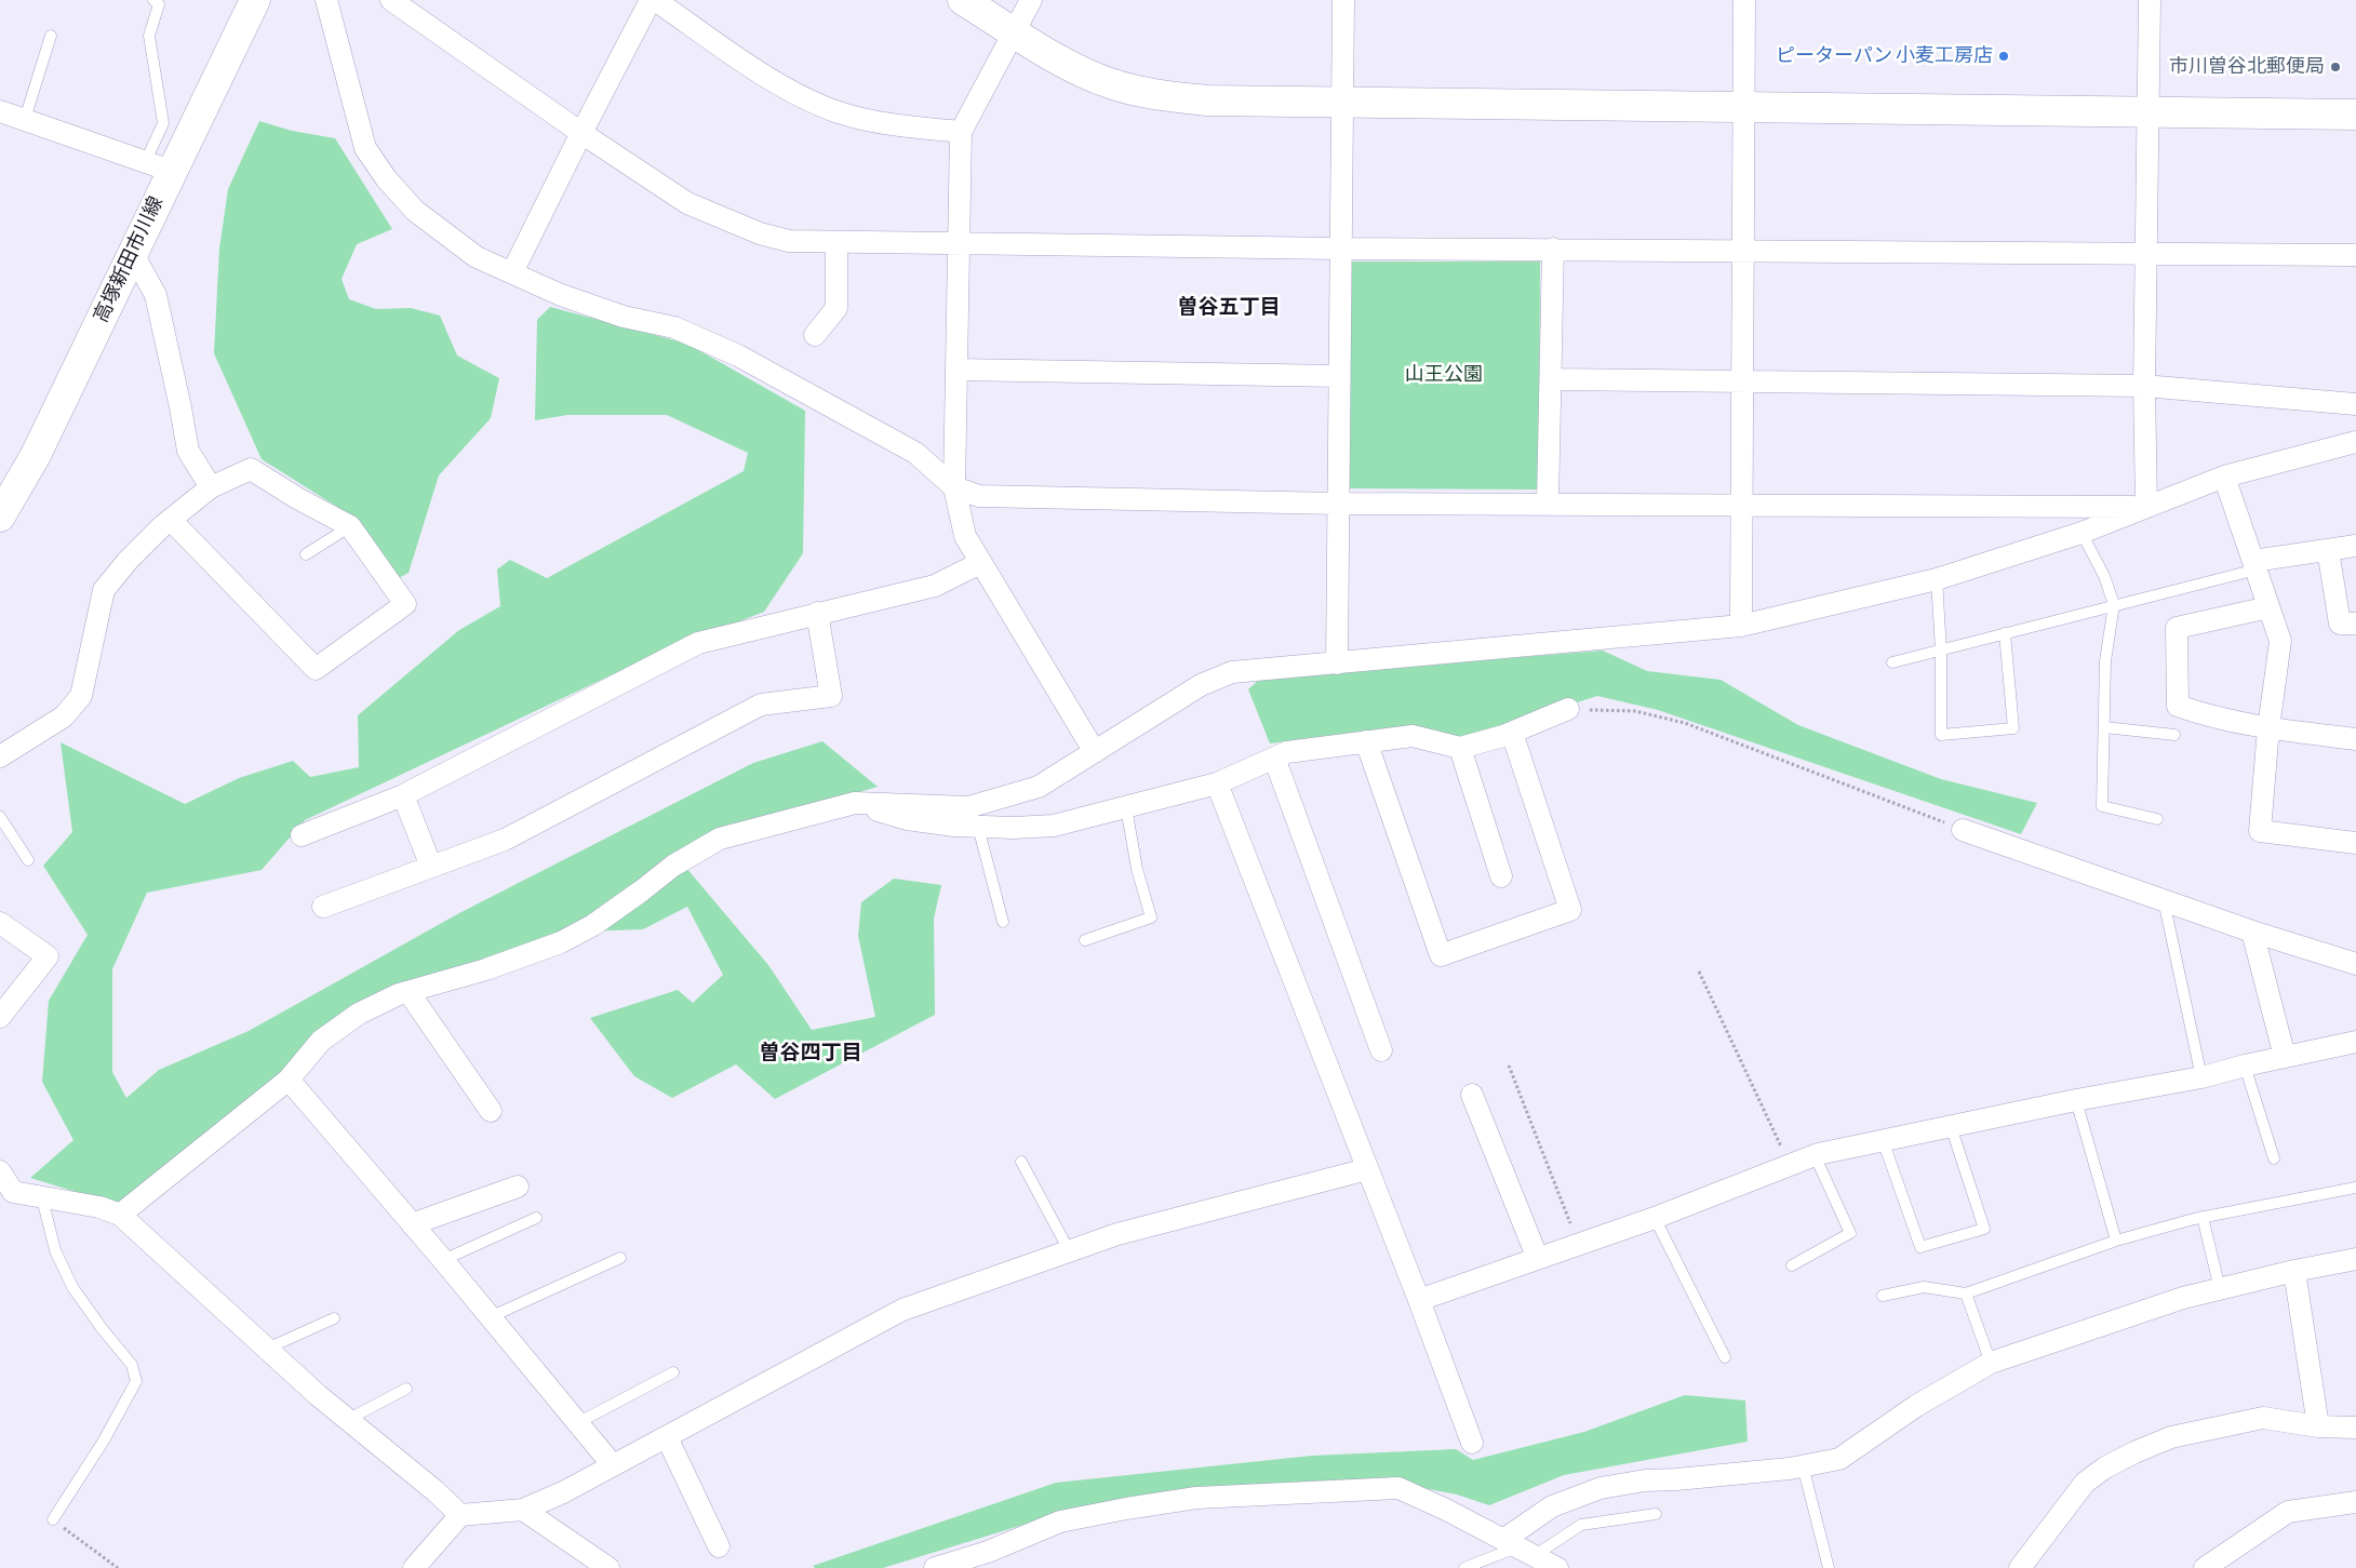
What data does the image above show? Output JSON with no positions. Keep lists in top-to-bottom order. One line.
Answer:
{"streets":{"street":["高塚新田市川線"]},"districts":["曽谷五丁目","曽谷四丁目"],"parks":["山王公園"],"places":["ピーターパン 小麦工房店","市川曽谷北郵便局"]}
